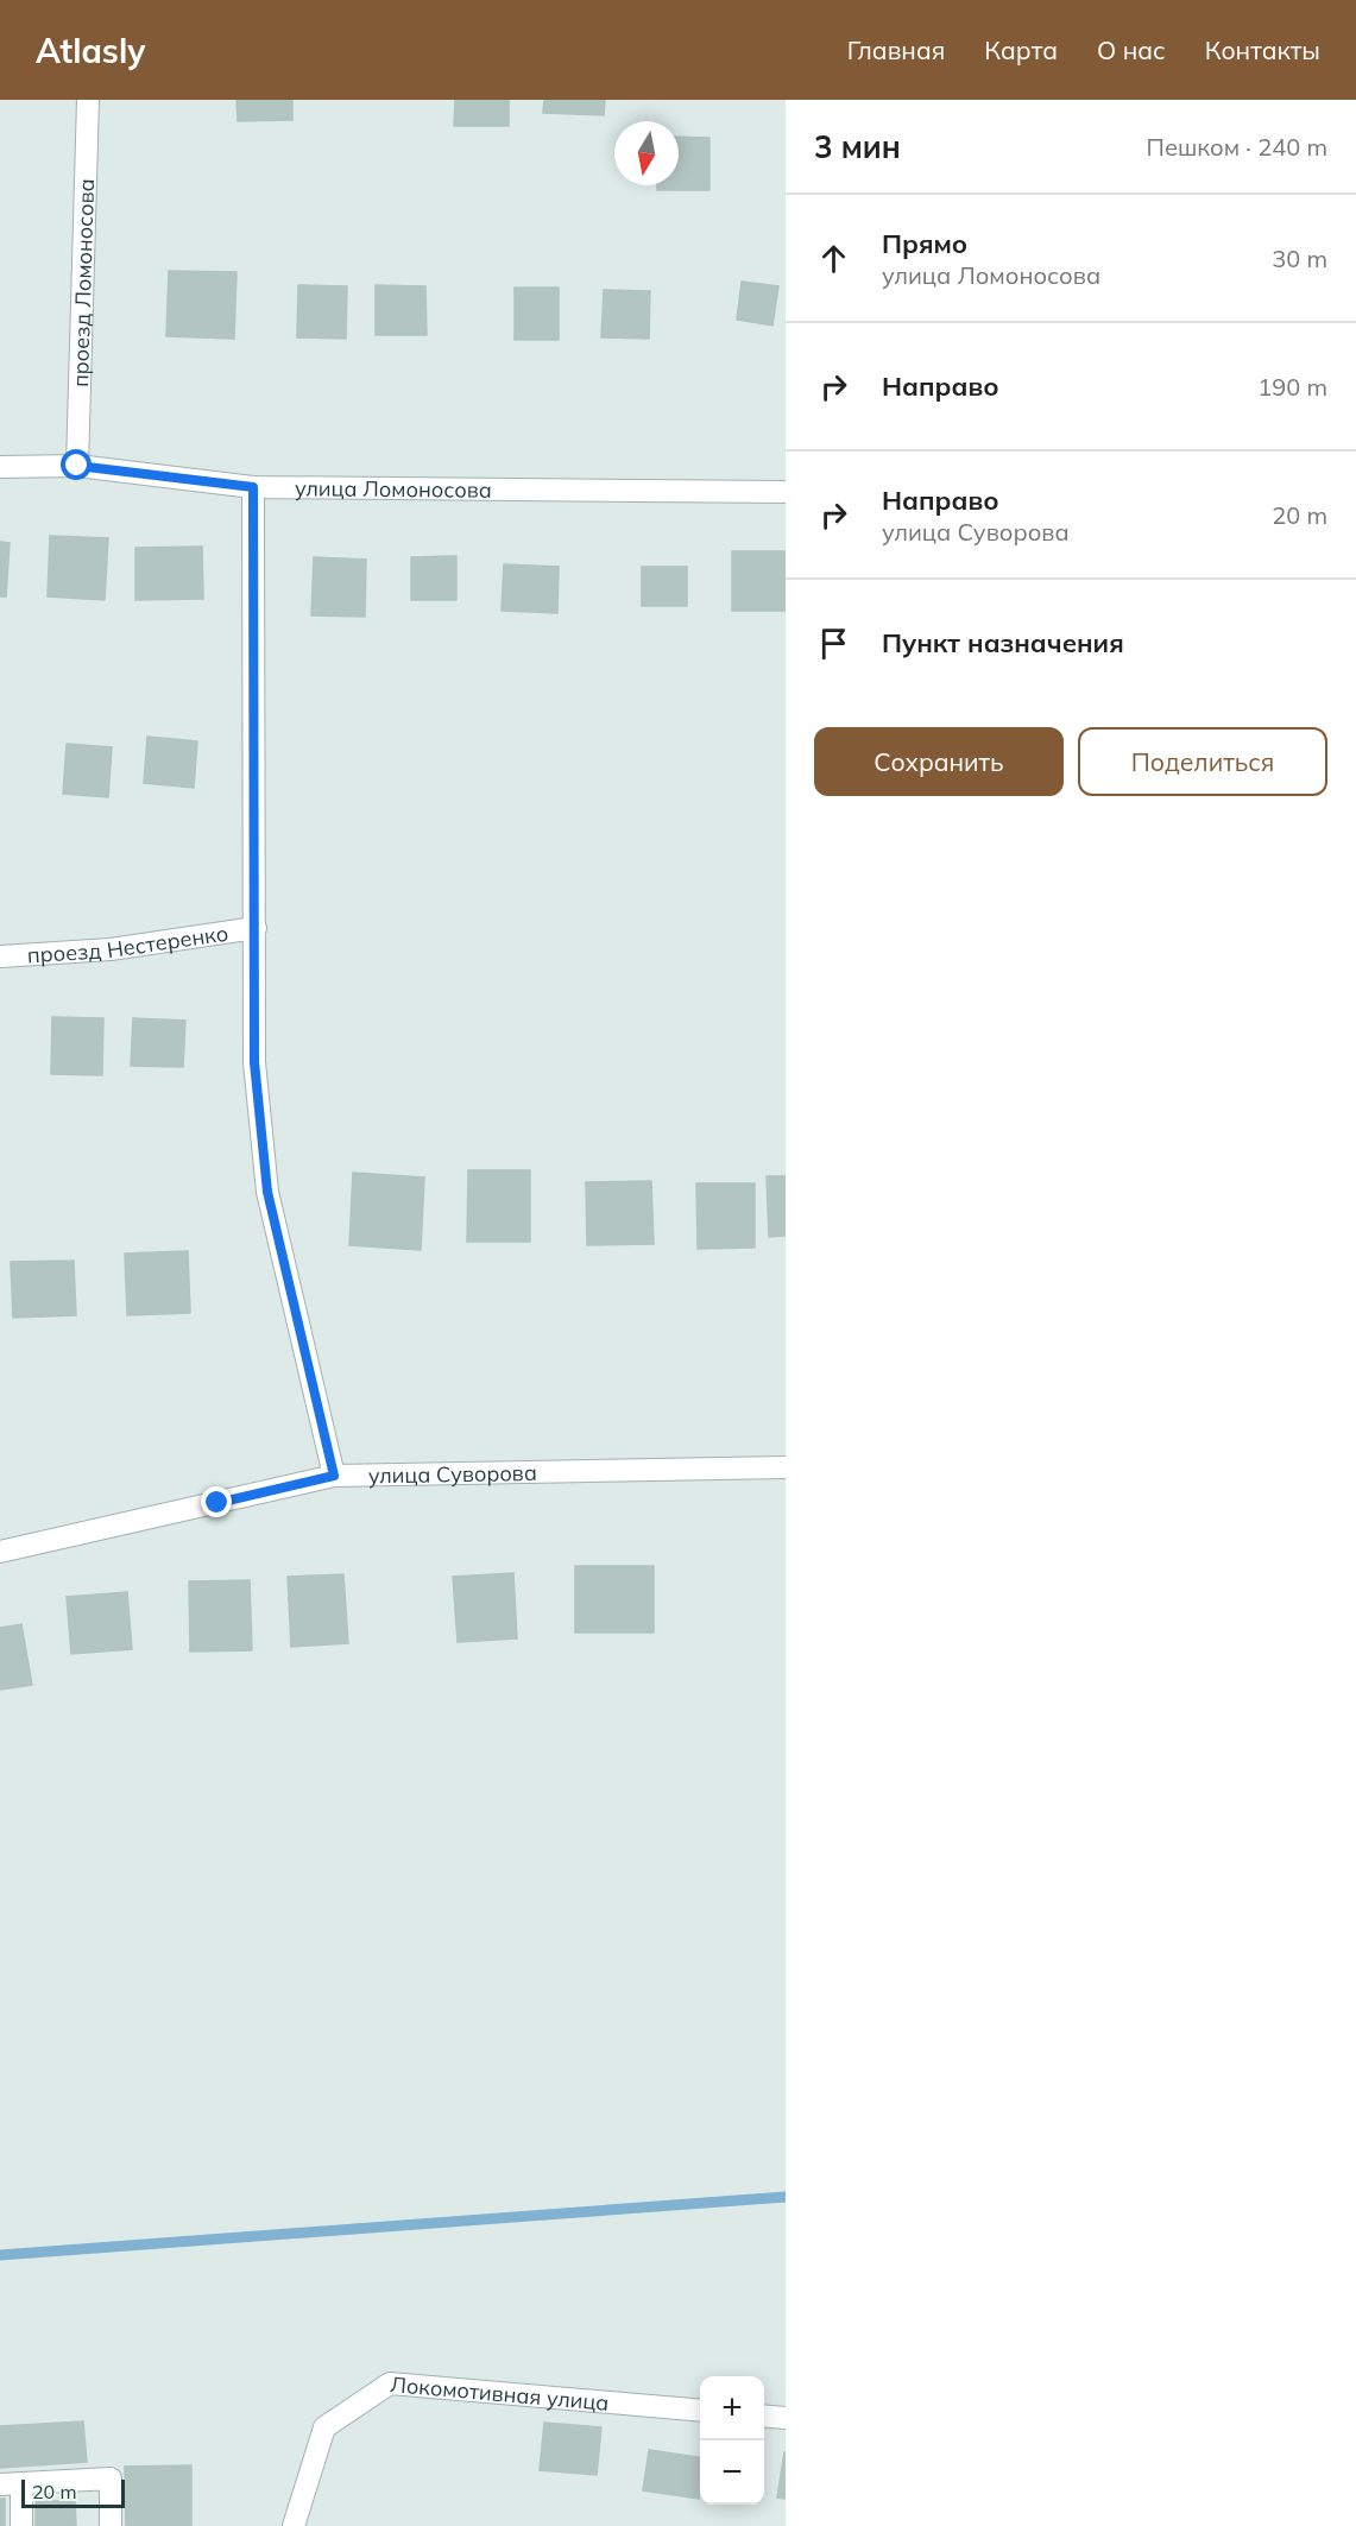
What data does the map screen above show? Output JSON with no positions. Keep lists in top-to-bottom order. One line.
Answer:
{"streets":{"street":["проезд Ломоносова","улица Ломоносова","проезд Нестеренко","улица Суворова","Локомотивная улица"]},"crossings":[["проезд Ломоносова","улица Ломоносова"]],"scale_bar":"20 m","north":"bottom","page":{"header":"Atlasly","nav":["Главная","Карта","О нас","Контакты"],"heading":["3 мин","Пешком · 240 m"],"list":[["Прямо","улица Ломоносова","30 m"],["Направо","190 m"],["Направо","улица Суворова","20 m"],"Пункт назначения"],"buttons":["Сохранить","Поделиться"],"map_buttons":["+","−"],"scale":"20 m"}}
